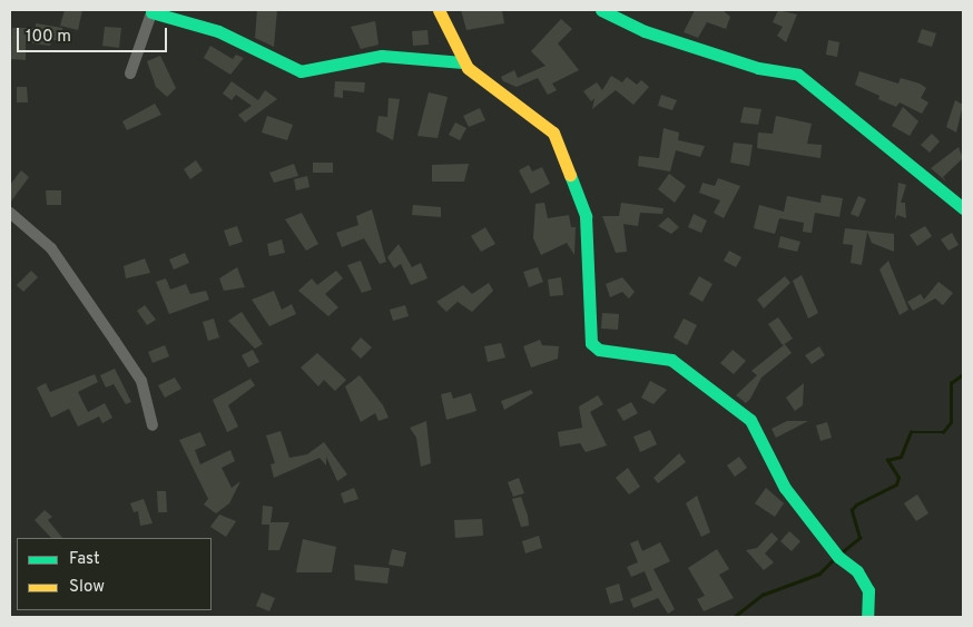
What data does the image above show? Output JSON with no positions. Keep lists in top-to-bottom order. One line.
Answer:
{"legend":["Fast","Slow"],"scale_bar":"100 m"}
